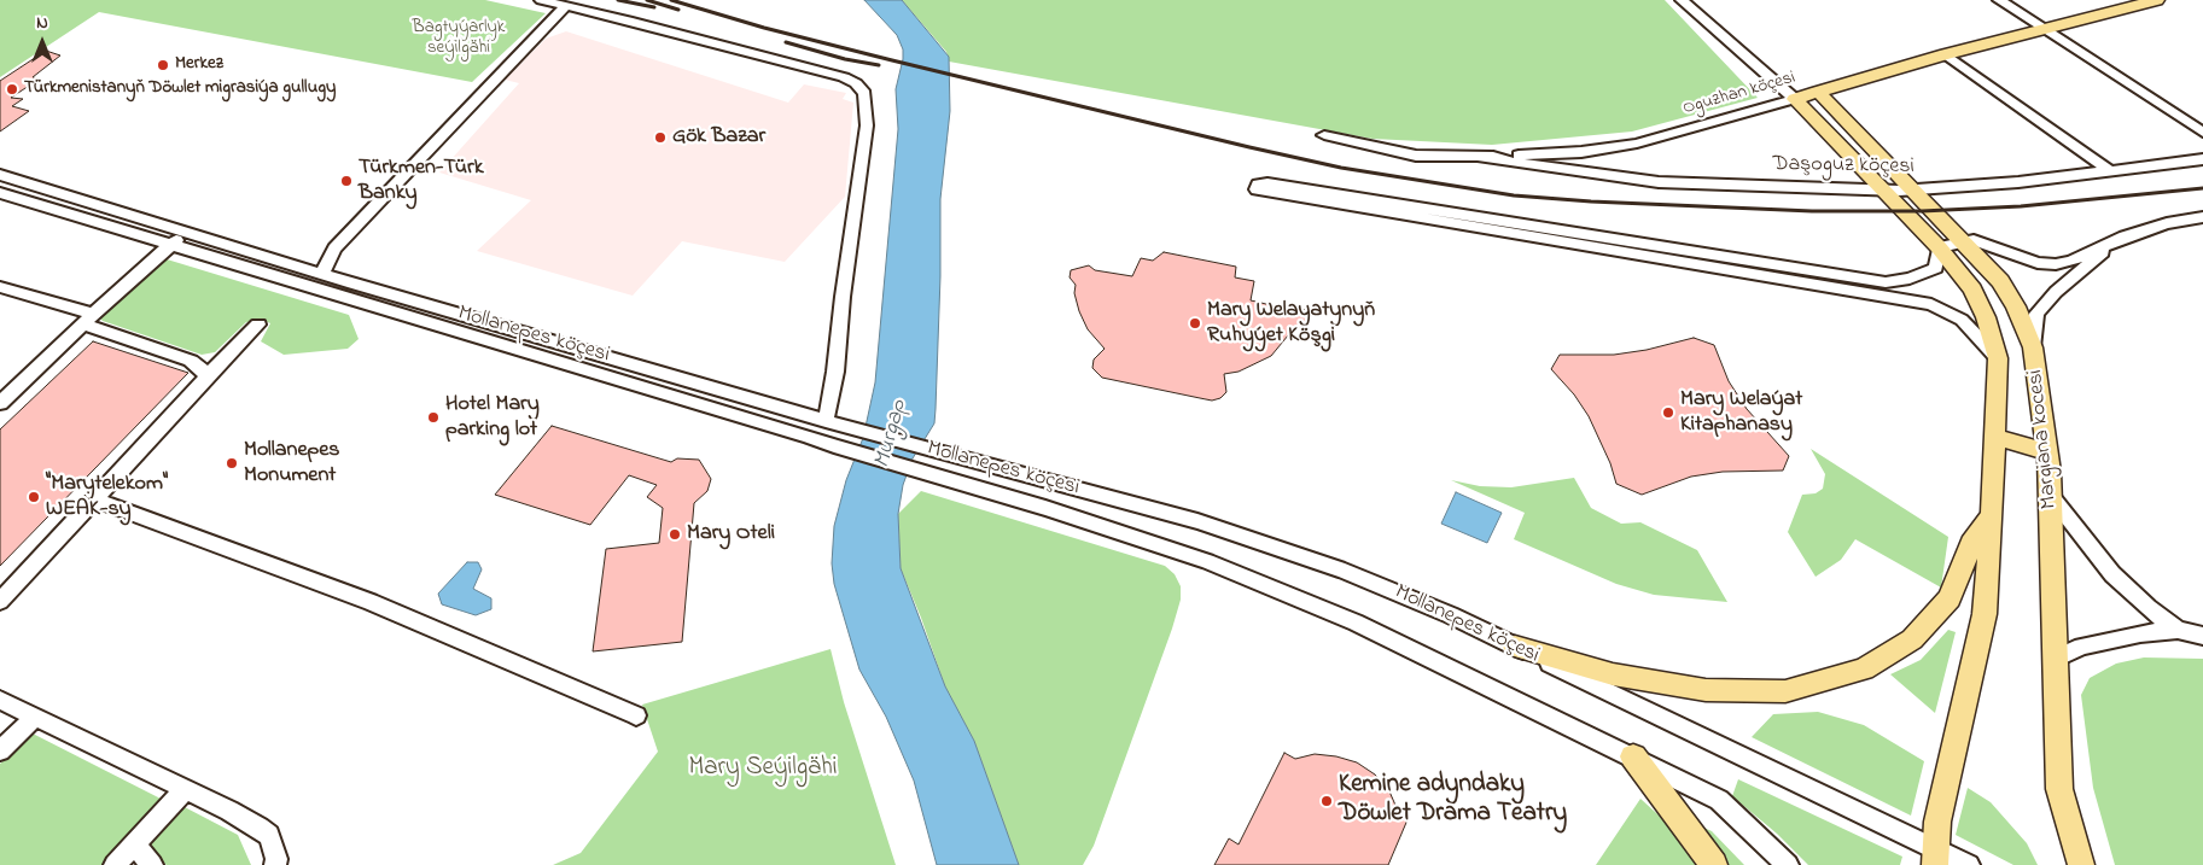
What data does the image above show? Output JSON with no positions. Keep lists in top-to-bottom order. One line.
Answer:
{"streets":{"main road":["Oguzhan köçesi","Margiana kocesi"],"street":["Daşoguz köçesi","Mollanepes köçesi"]},"crossings":[["Oguzhan köçesi","Daşoguz köçesi"],["Oguzhan köçesi","Margiana kocesi"],["Daşoguz köçesi","Margiana kocesi"],["Mollanepes köçesi","Margiana kocesi"]],"water":["Murgap"],"parks":["Bagtyýarlyk seýilgähi","Mary Seýilgähi"],"places":["Merkez","Türkmenistanyň Döwlet migrasiýa gullugy","Gök Bazar","Türkmen-Türk Banky","Mary Welayatynyň Ruhyýet Köşgi","Mary Welaýat Kitaphanasy","Hotel Mary parking lot","Mollanepes Monument","\"Marytelekom\" WEAK-sy","Mary Oteli","Kemine adyndaky Döwlet Drama Teatry"],"north":"top"}
